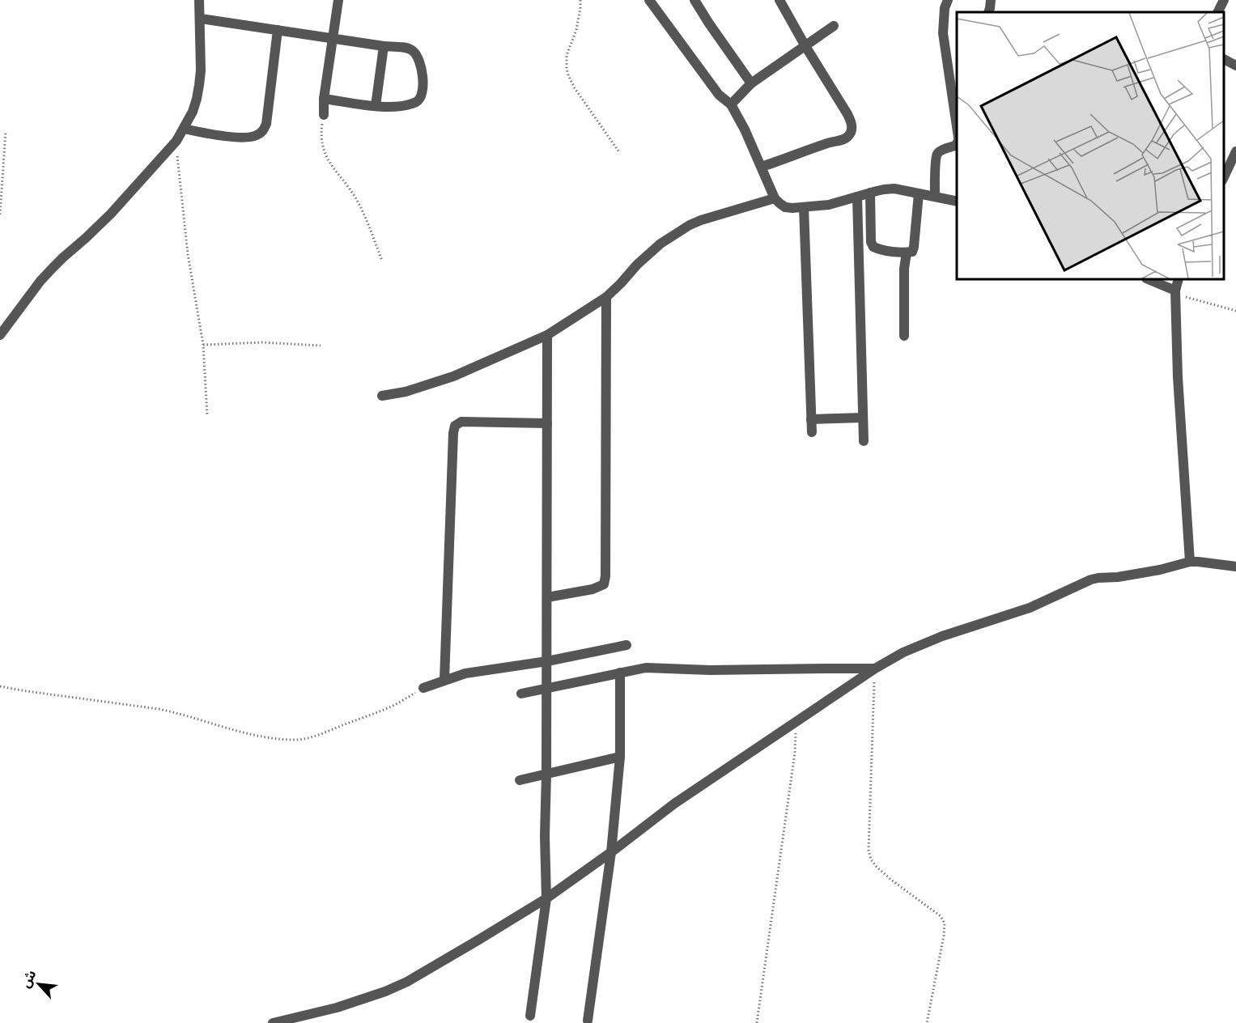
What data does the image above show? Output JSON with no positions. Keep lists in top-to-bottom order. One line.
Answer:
{"north":"top left"}
